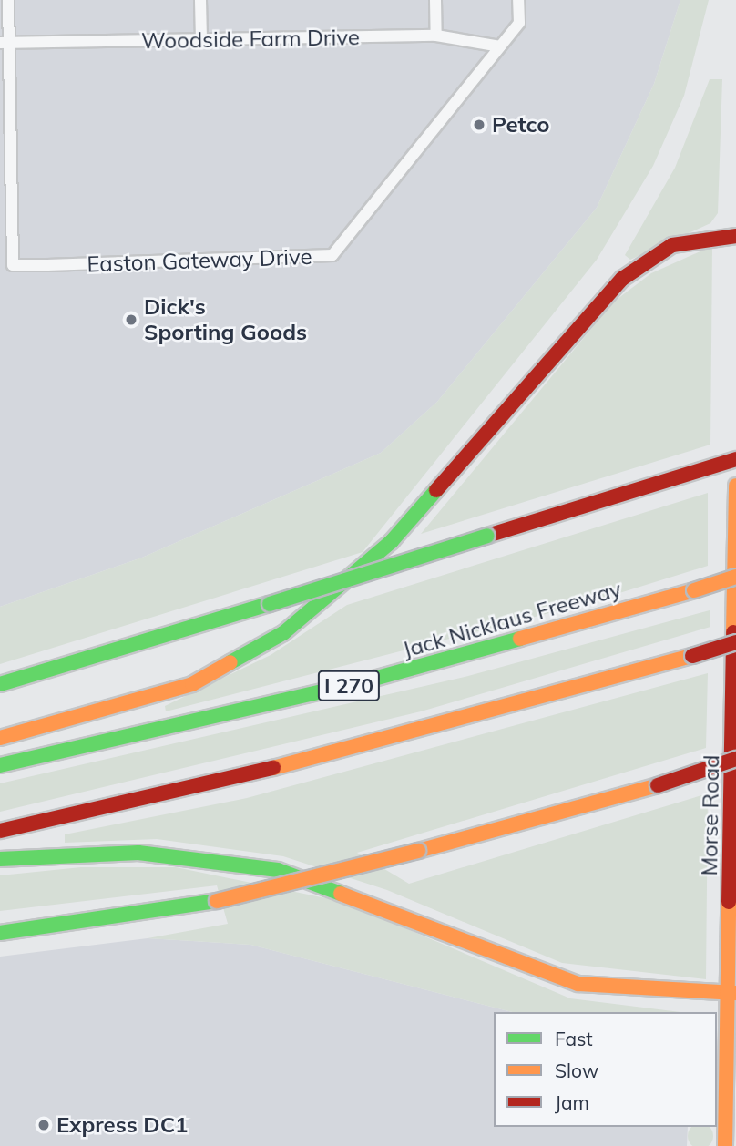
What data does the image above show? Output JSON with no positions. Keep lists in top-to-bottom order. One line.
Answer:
{"streets":{"main road":["Jack Nicklaus Freeway","I 270","Morse Road"],"street":["Woodside Farm Drive","Easton Gateway Drive"]},"crossings":[["Woodside Farm Drive","Easton Gateway Drive"]],"places":["Petco","Dick's Sporting Goods","Express DC1"],"legend":["Fast","Slow","Jam"]}
